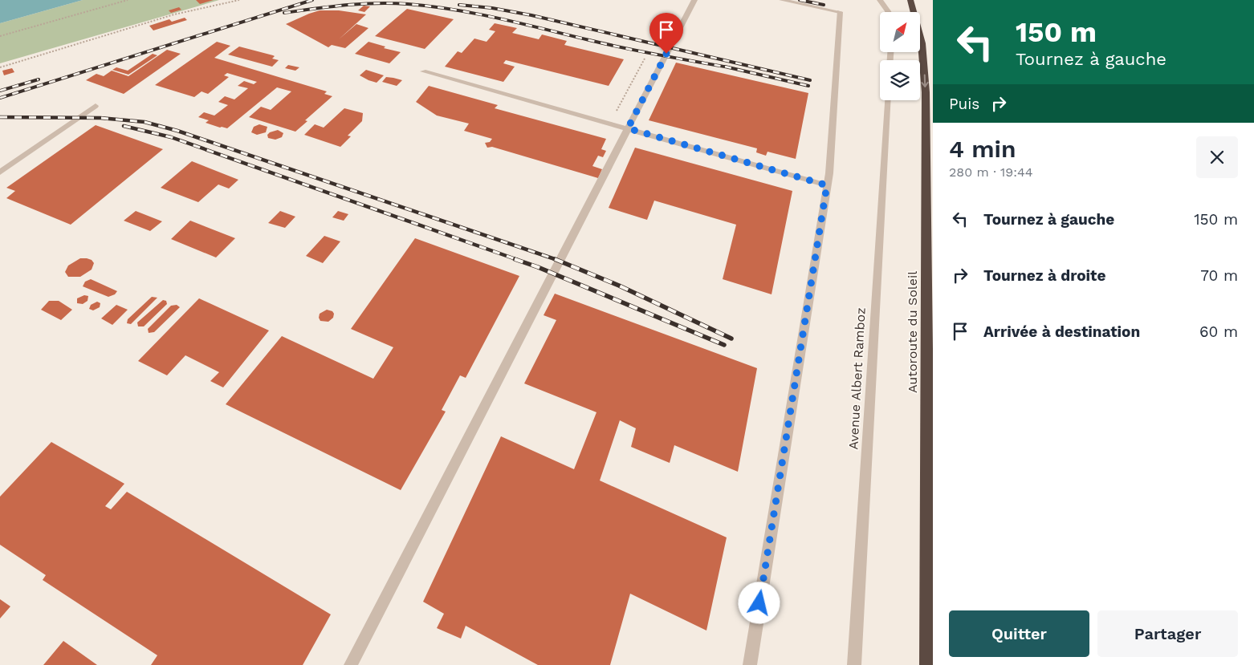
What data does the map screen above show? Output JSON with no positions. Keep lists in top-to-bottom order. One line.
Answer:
{"streets":{"highway":["Autoroute du Soleil"],"street":["Avenue Albert Ramboz"]},"one_way":["Autoroute du Soleil"],"north":"top right","page":{"turn":["150 m","Tournez à gauche"],"then":"Puis","heading":["4 min","280 m · 19:44"],"list":[{"name":"Tournez à gauche","value":"150 m"},{"name":"Tournez à droite","value":"70 m"},{"name":"Arrivée à destination","value":"60 m"}],"buttons":["Quitter","Partager"]}}
